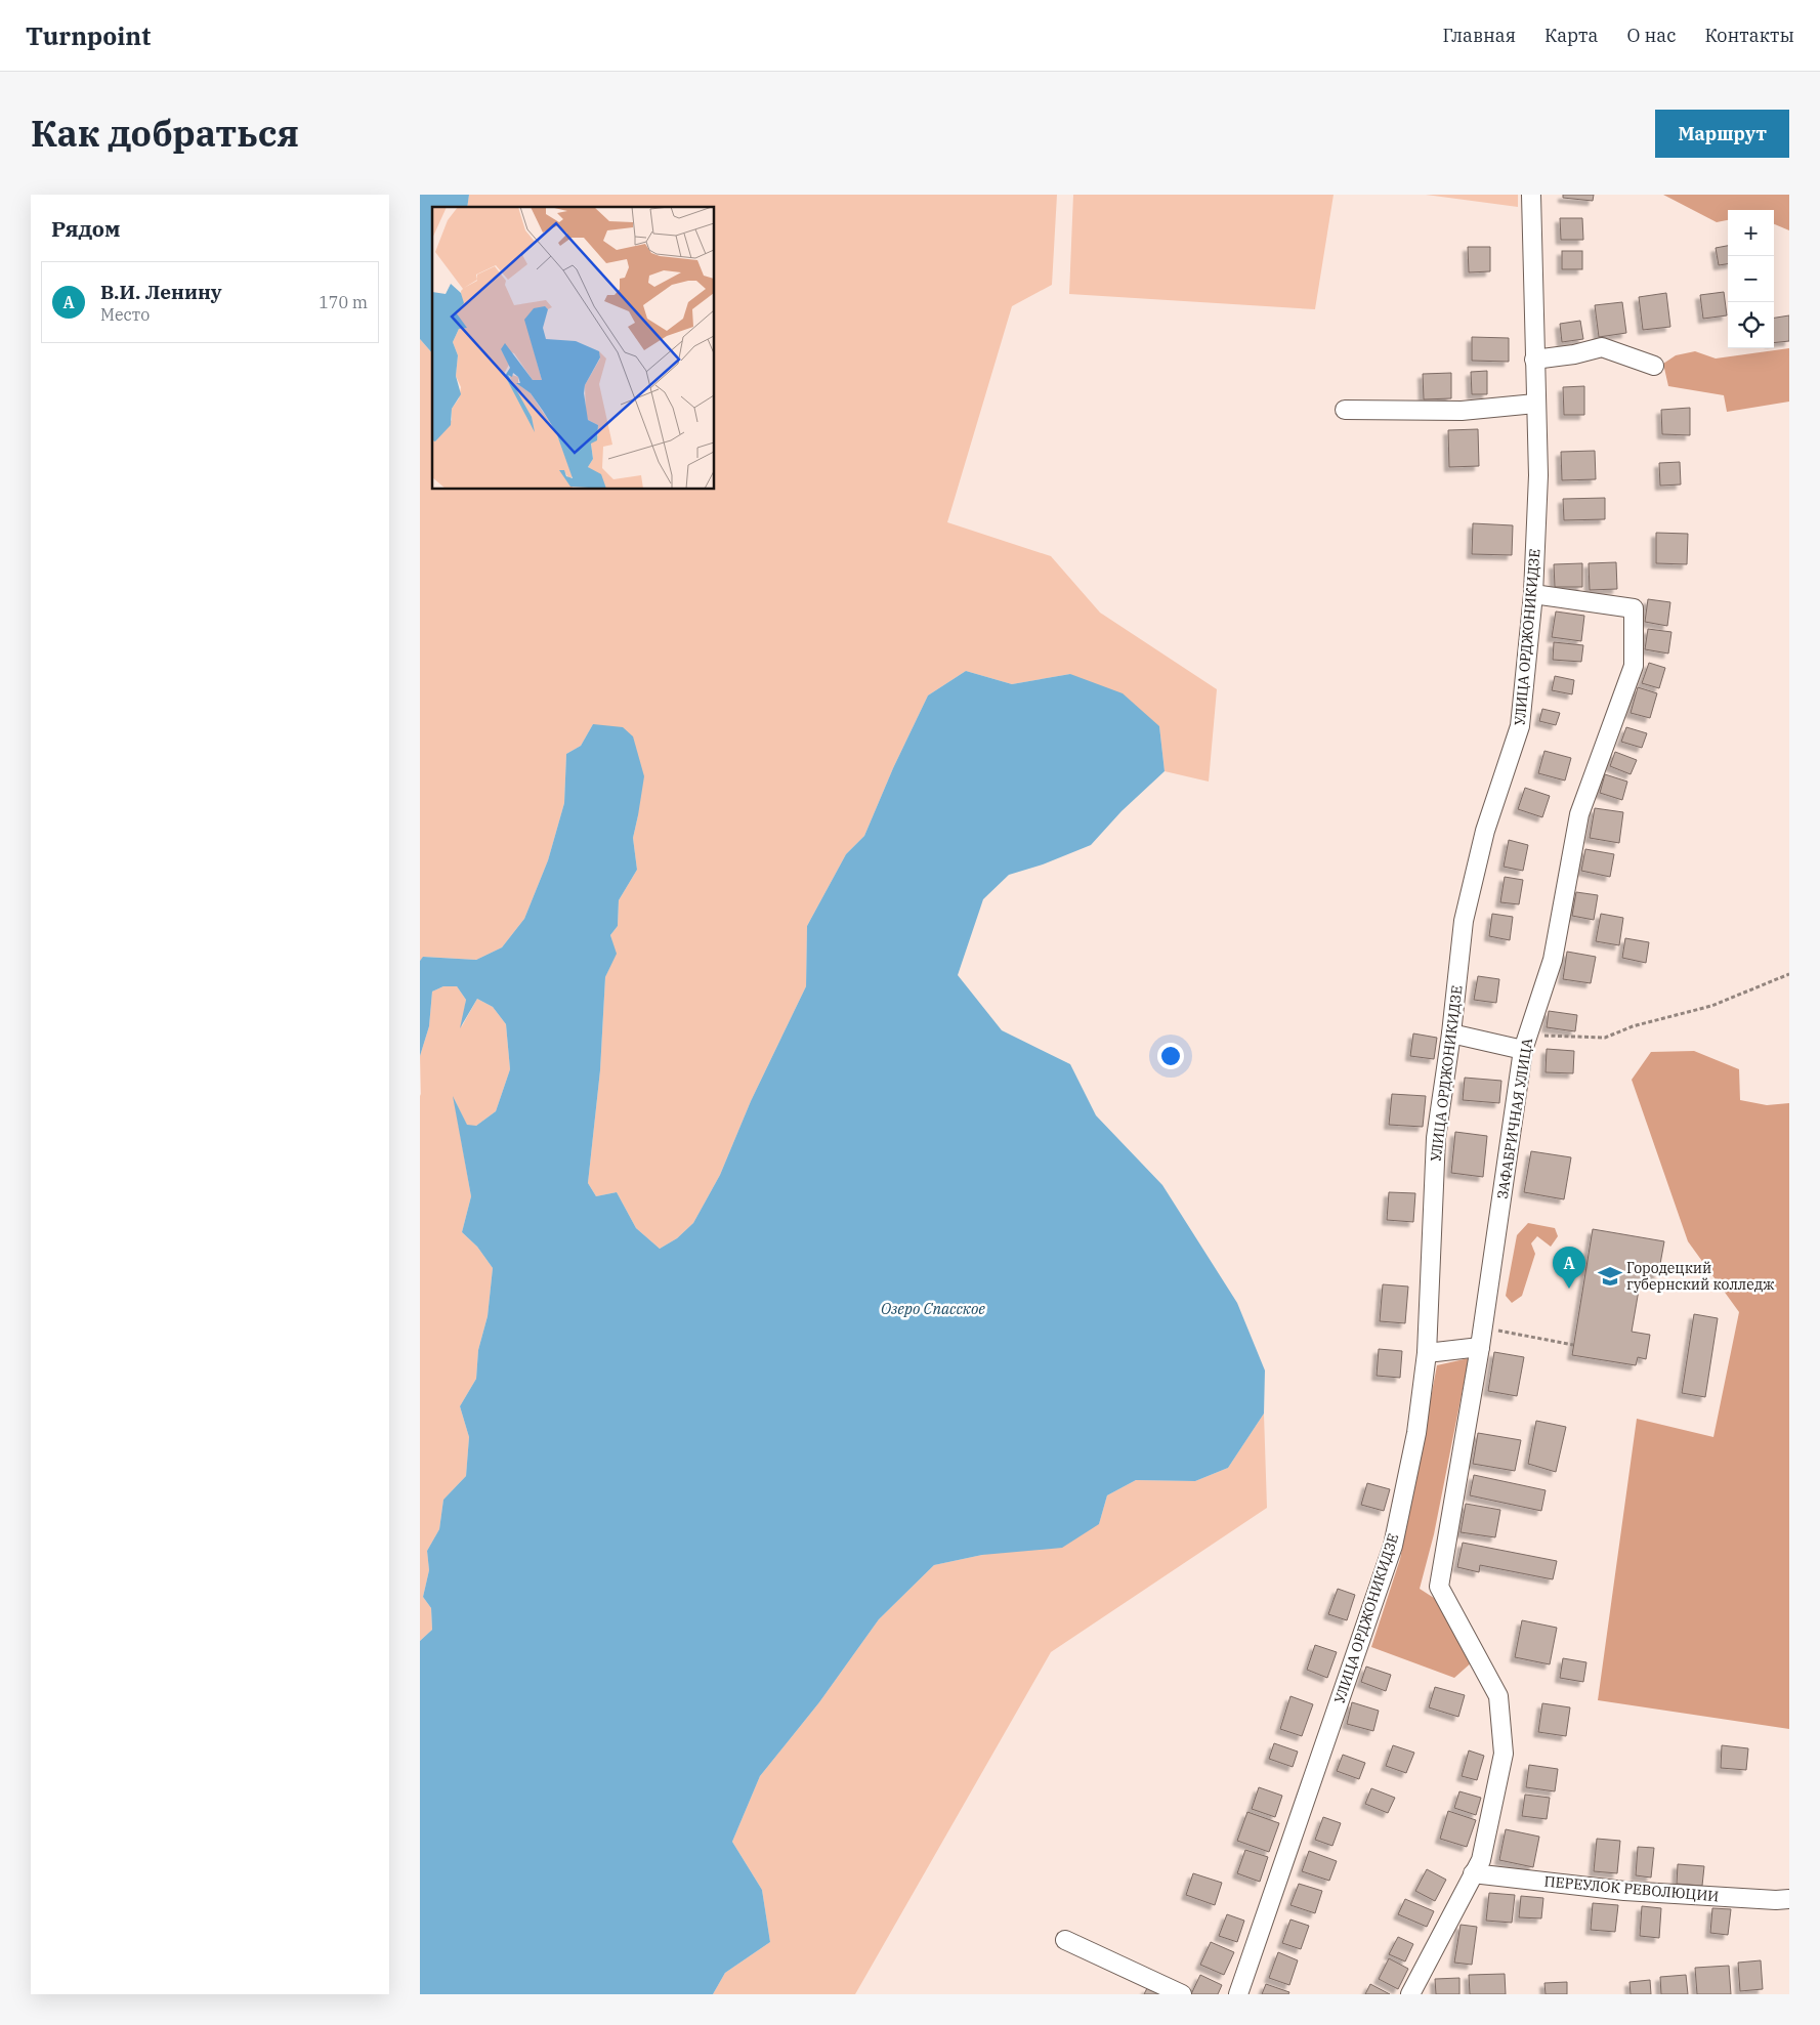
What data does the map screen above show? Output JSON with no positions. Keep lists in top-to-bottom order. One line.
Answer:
{"streets":{"street":["УЛИЦА ОРДЖОНИКИДЗЕ","ЗАФАБРИЧНАЯ УЛИЦА","ПЕРЕУЛОК РЕВОЛЮЦИИ"]},"crossings":[["УЛИЦА ОРДЖОНИКИДЗЕ","ЗАФАБРИЧНАЯ УЛИЦА"],["ЗАФАБРИЧНАЯ УЛИЦА","ПЕРЕУЛОК РЕВОЛЮЦИИ"]],"water":["Озеро Спасское"],"places":{"school or university":["Городецкий губернский колледж"]},"page":{"header":"Turnpoint","nav":["Главная","Карта","О нас","Контакты"],"title":"Как добраться","buttons":"Маршрут","heading":"Рядом","map_buttons":["+","−"],"list":[{"mark":"A","name":"В.И. Ленину","note":"Место","value":"170 m"}],"pins":"A"}}
